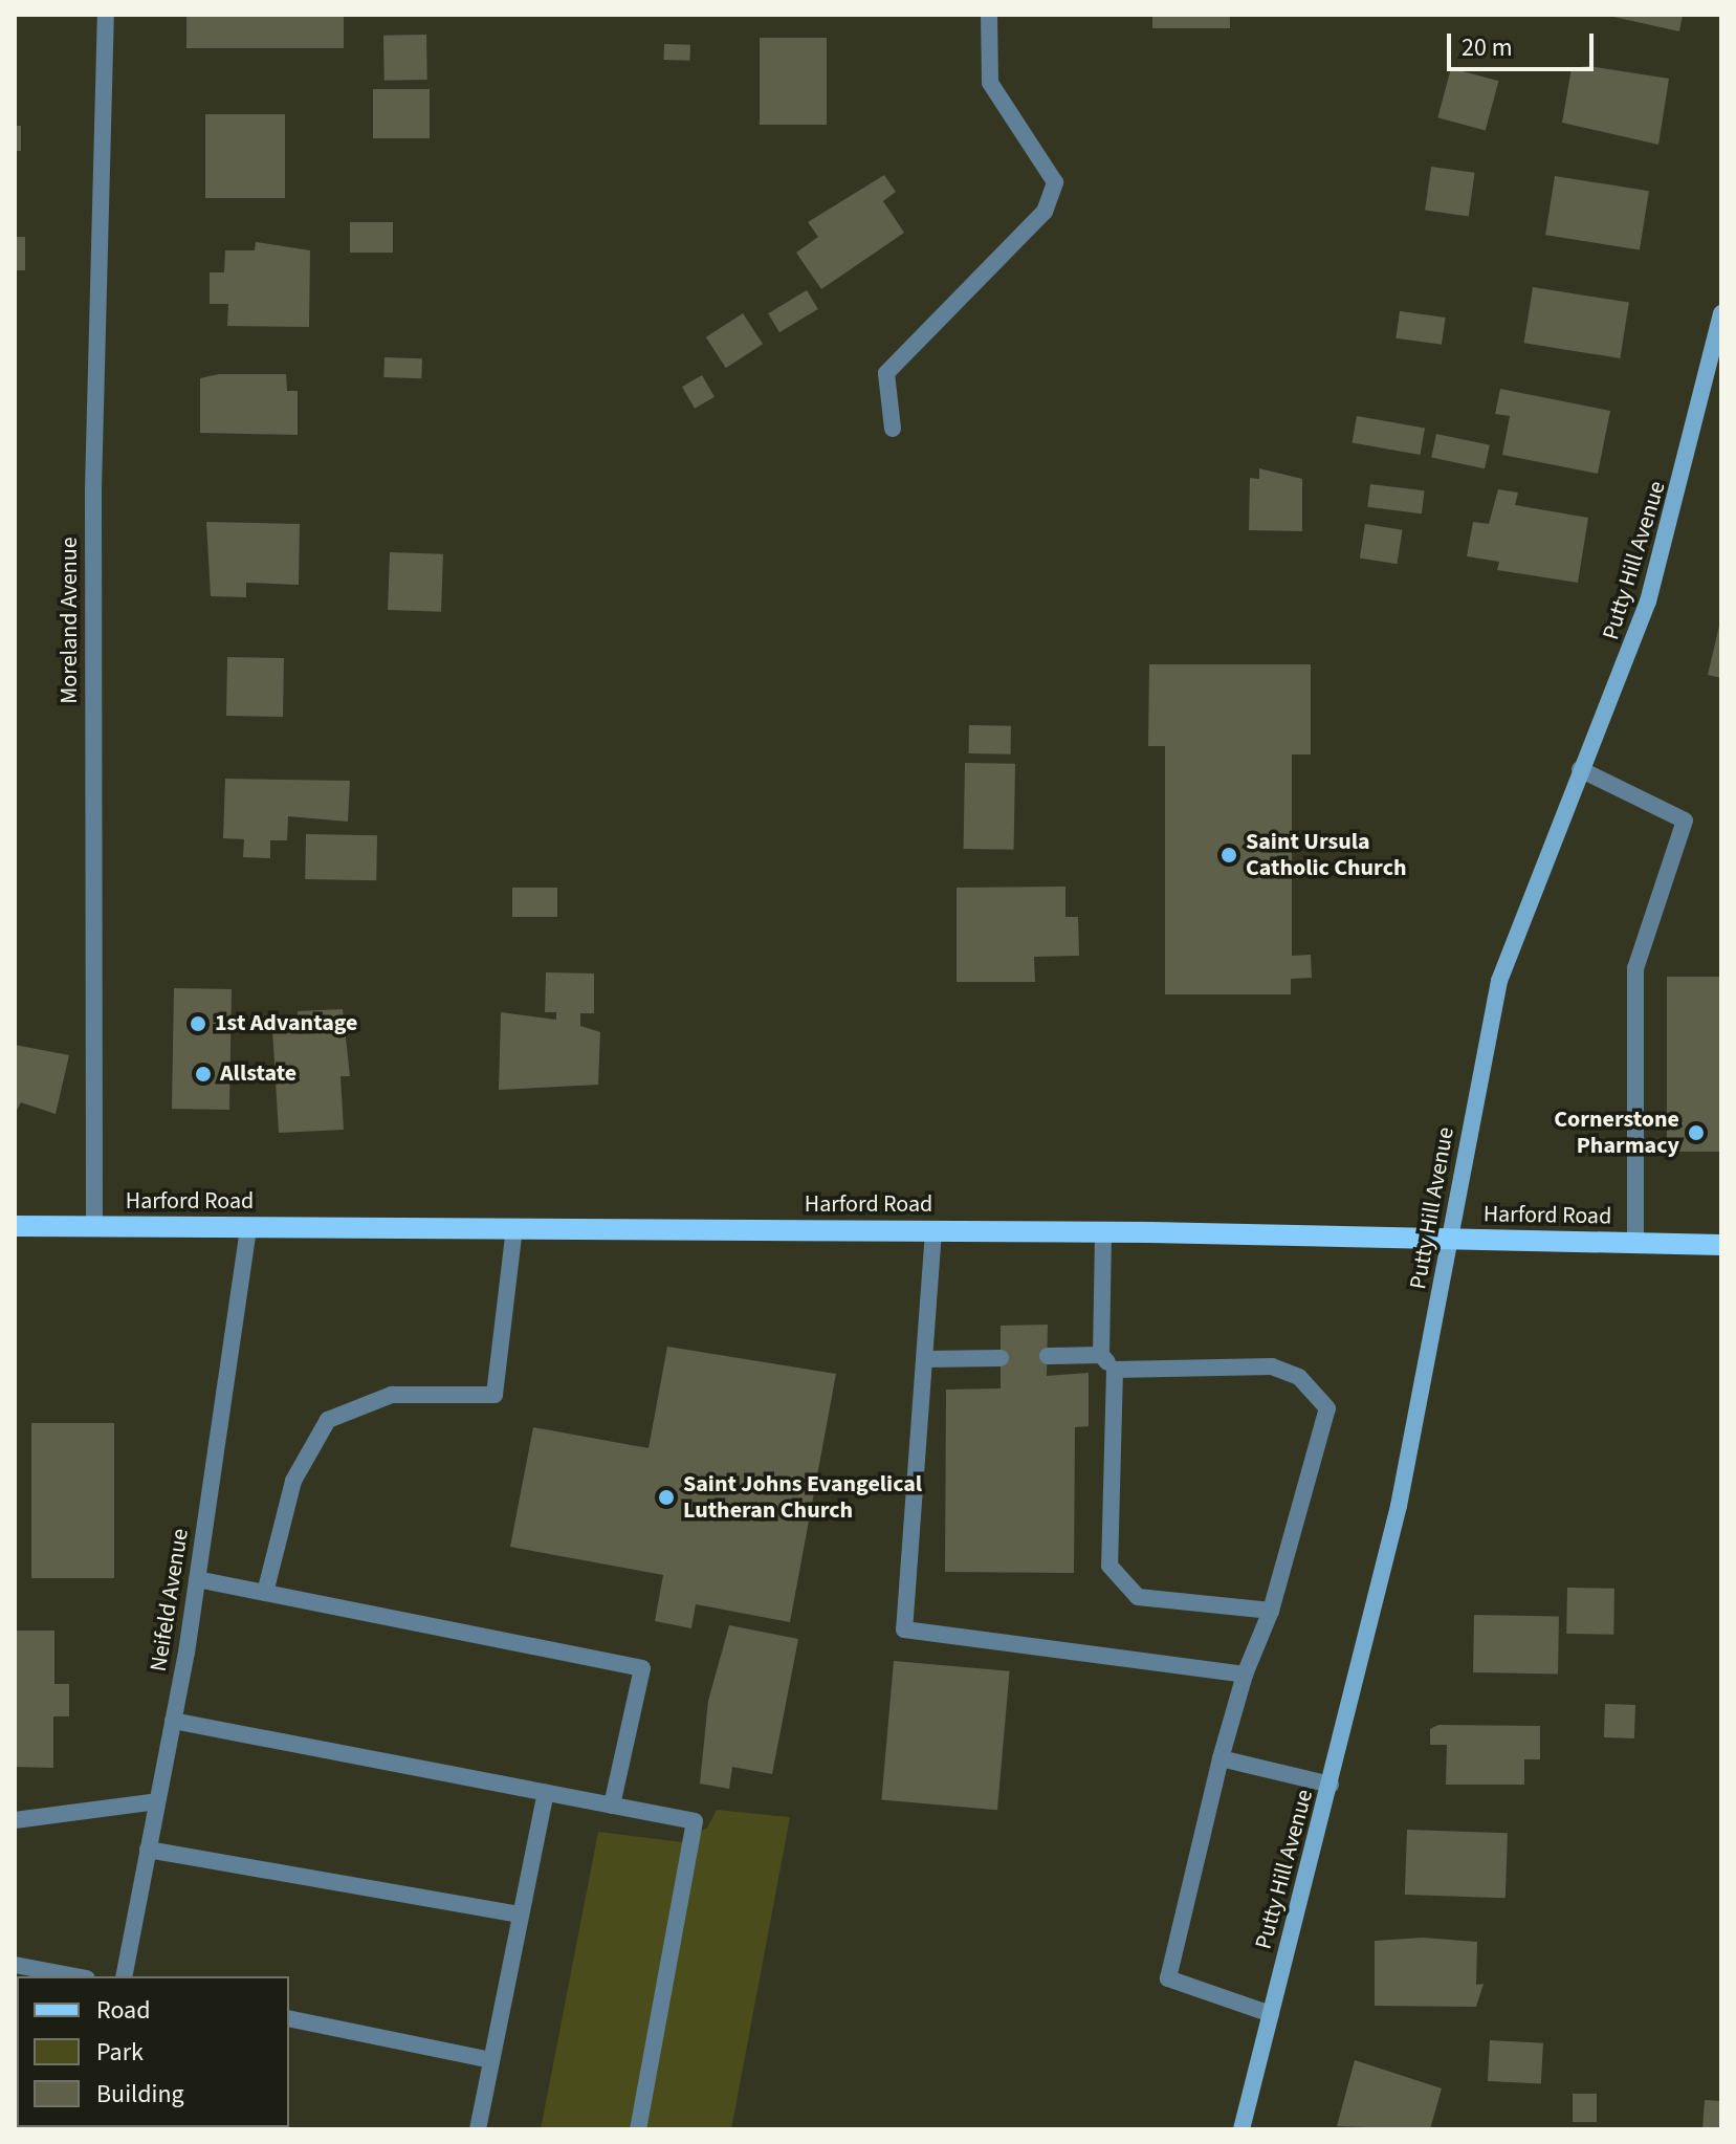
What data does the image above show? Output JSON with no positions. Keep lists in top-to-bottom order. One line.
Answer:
{"streets":{"main road":["Putty Hill Avenue","Harford Road"],"street":["Moreland Avenue","Neifeld Avenue"]},"crossings":[["Putty Hill Avenue","Harford Road"],["Moreland Avenue","Harford Road"],["Harford Road","Neifeld Avenue"]],"places":["Saint Ursula Catholic Church","1st Advantage","Allstate","Cornerstone Pharmacy","Saint Johns Evangelical Lutheran Church"],"legend":["Road","Park","Building"],"scale_bar":"20 m"}
